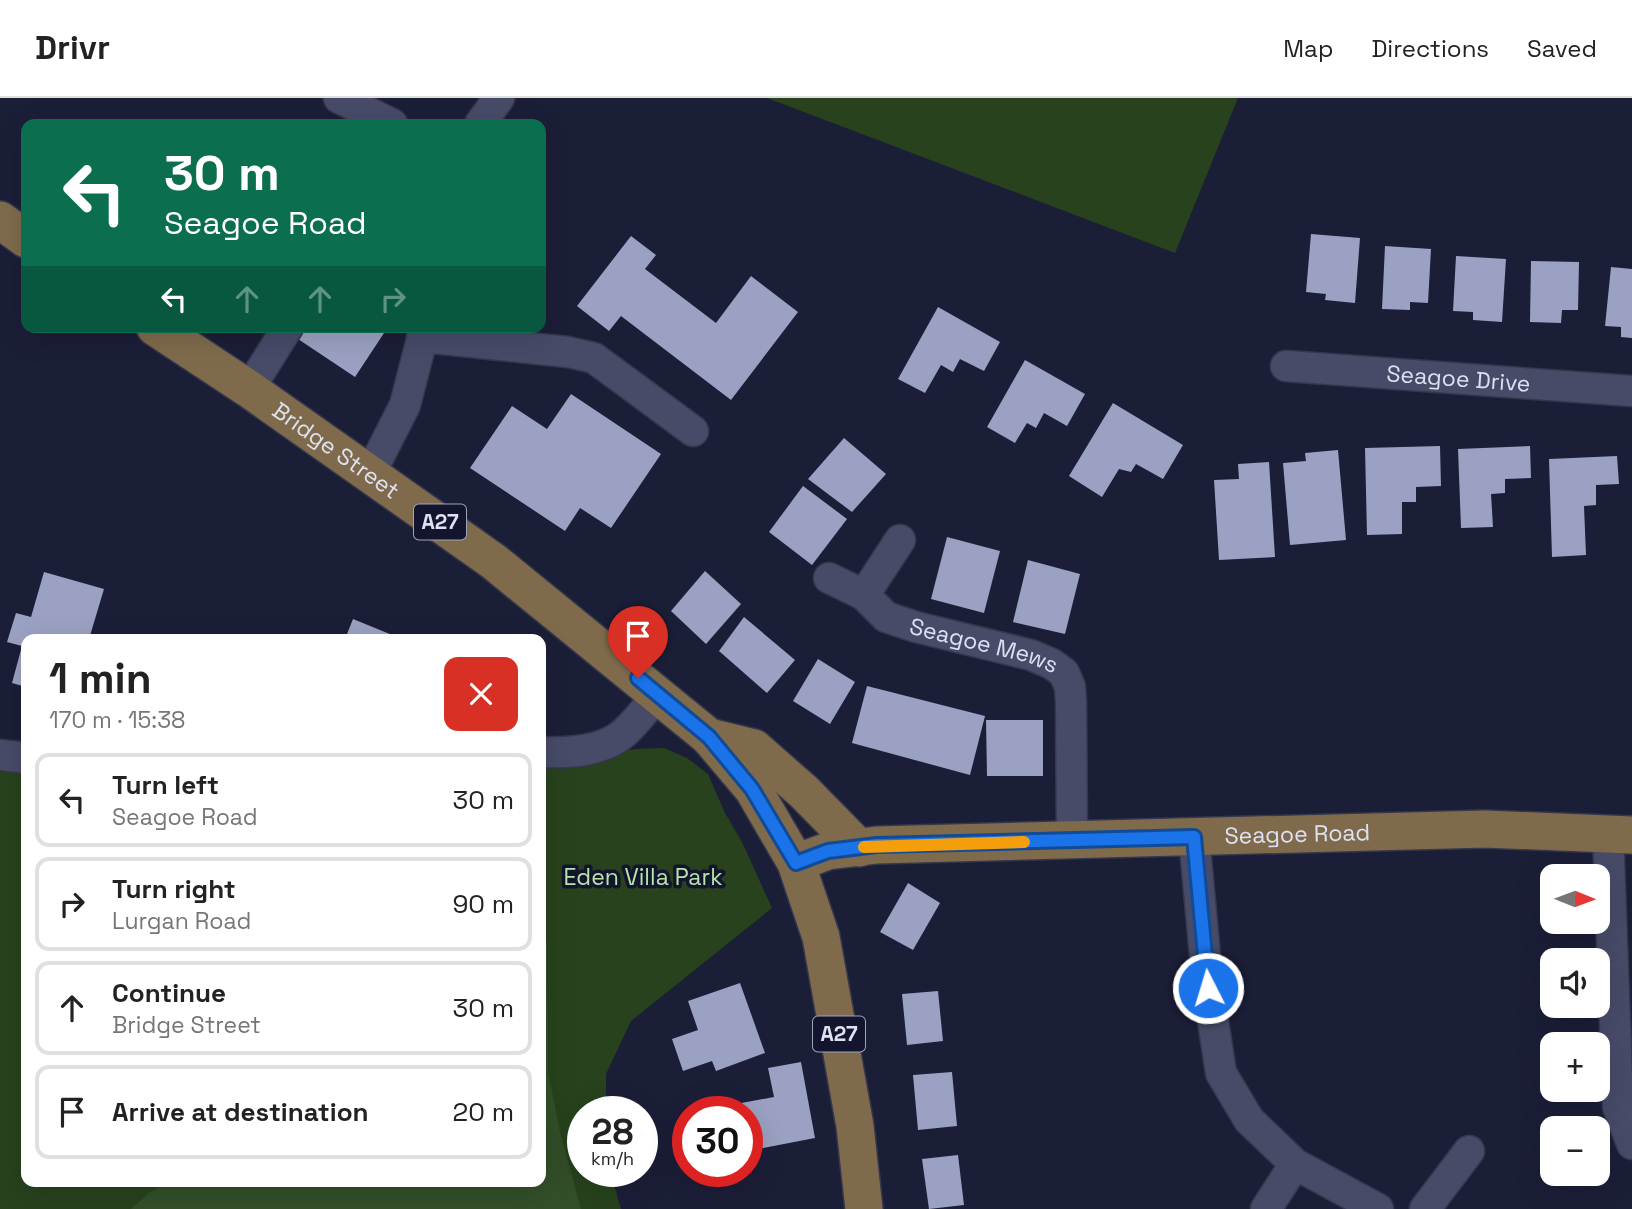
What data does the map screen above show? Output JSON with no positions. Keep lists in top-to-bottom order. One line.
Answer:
{"streets":{"main road":["Bridge Street","A27","Seagoe Road"],"street":["Seagoe Drive","Seagoe Mews"]},"crossings":[["Bridge Street","A27"],["A27","Seagoe Road"],["Seagoe Mews","Seagoe Road"]],"parks":["Eden Villa Park"],"north":"right","page":{"header":"Drivr","nav":["Map","Directions","Saved"],"turn":["30 m","Seagoe Road"],"heading":["1 min","170 m · 15:38"],"list":[{"name":"Turn left","note":"Seagoe Road","value":"30 m"},{"name":"Turn right","note":"Lurgan Road","value":"90 m"},{"name":"Continue","note":"Bridge Street","value":"30 m"},{"name":"Arrive at destination","value":"20 m"}],"map_buttons":["+","−"],"speed":"28 km/h","limit":"30"}}
